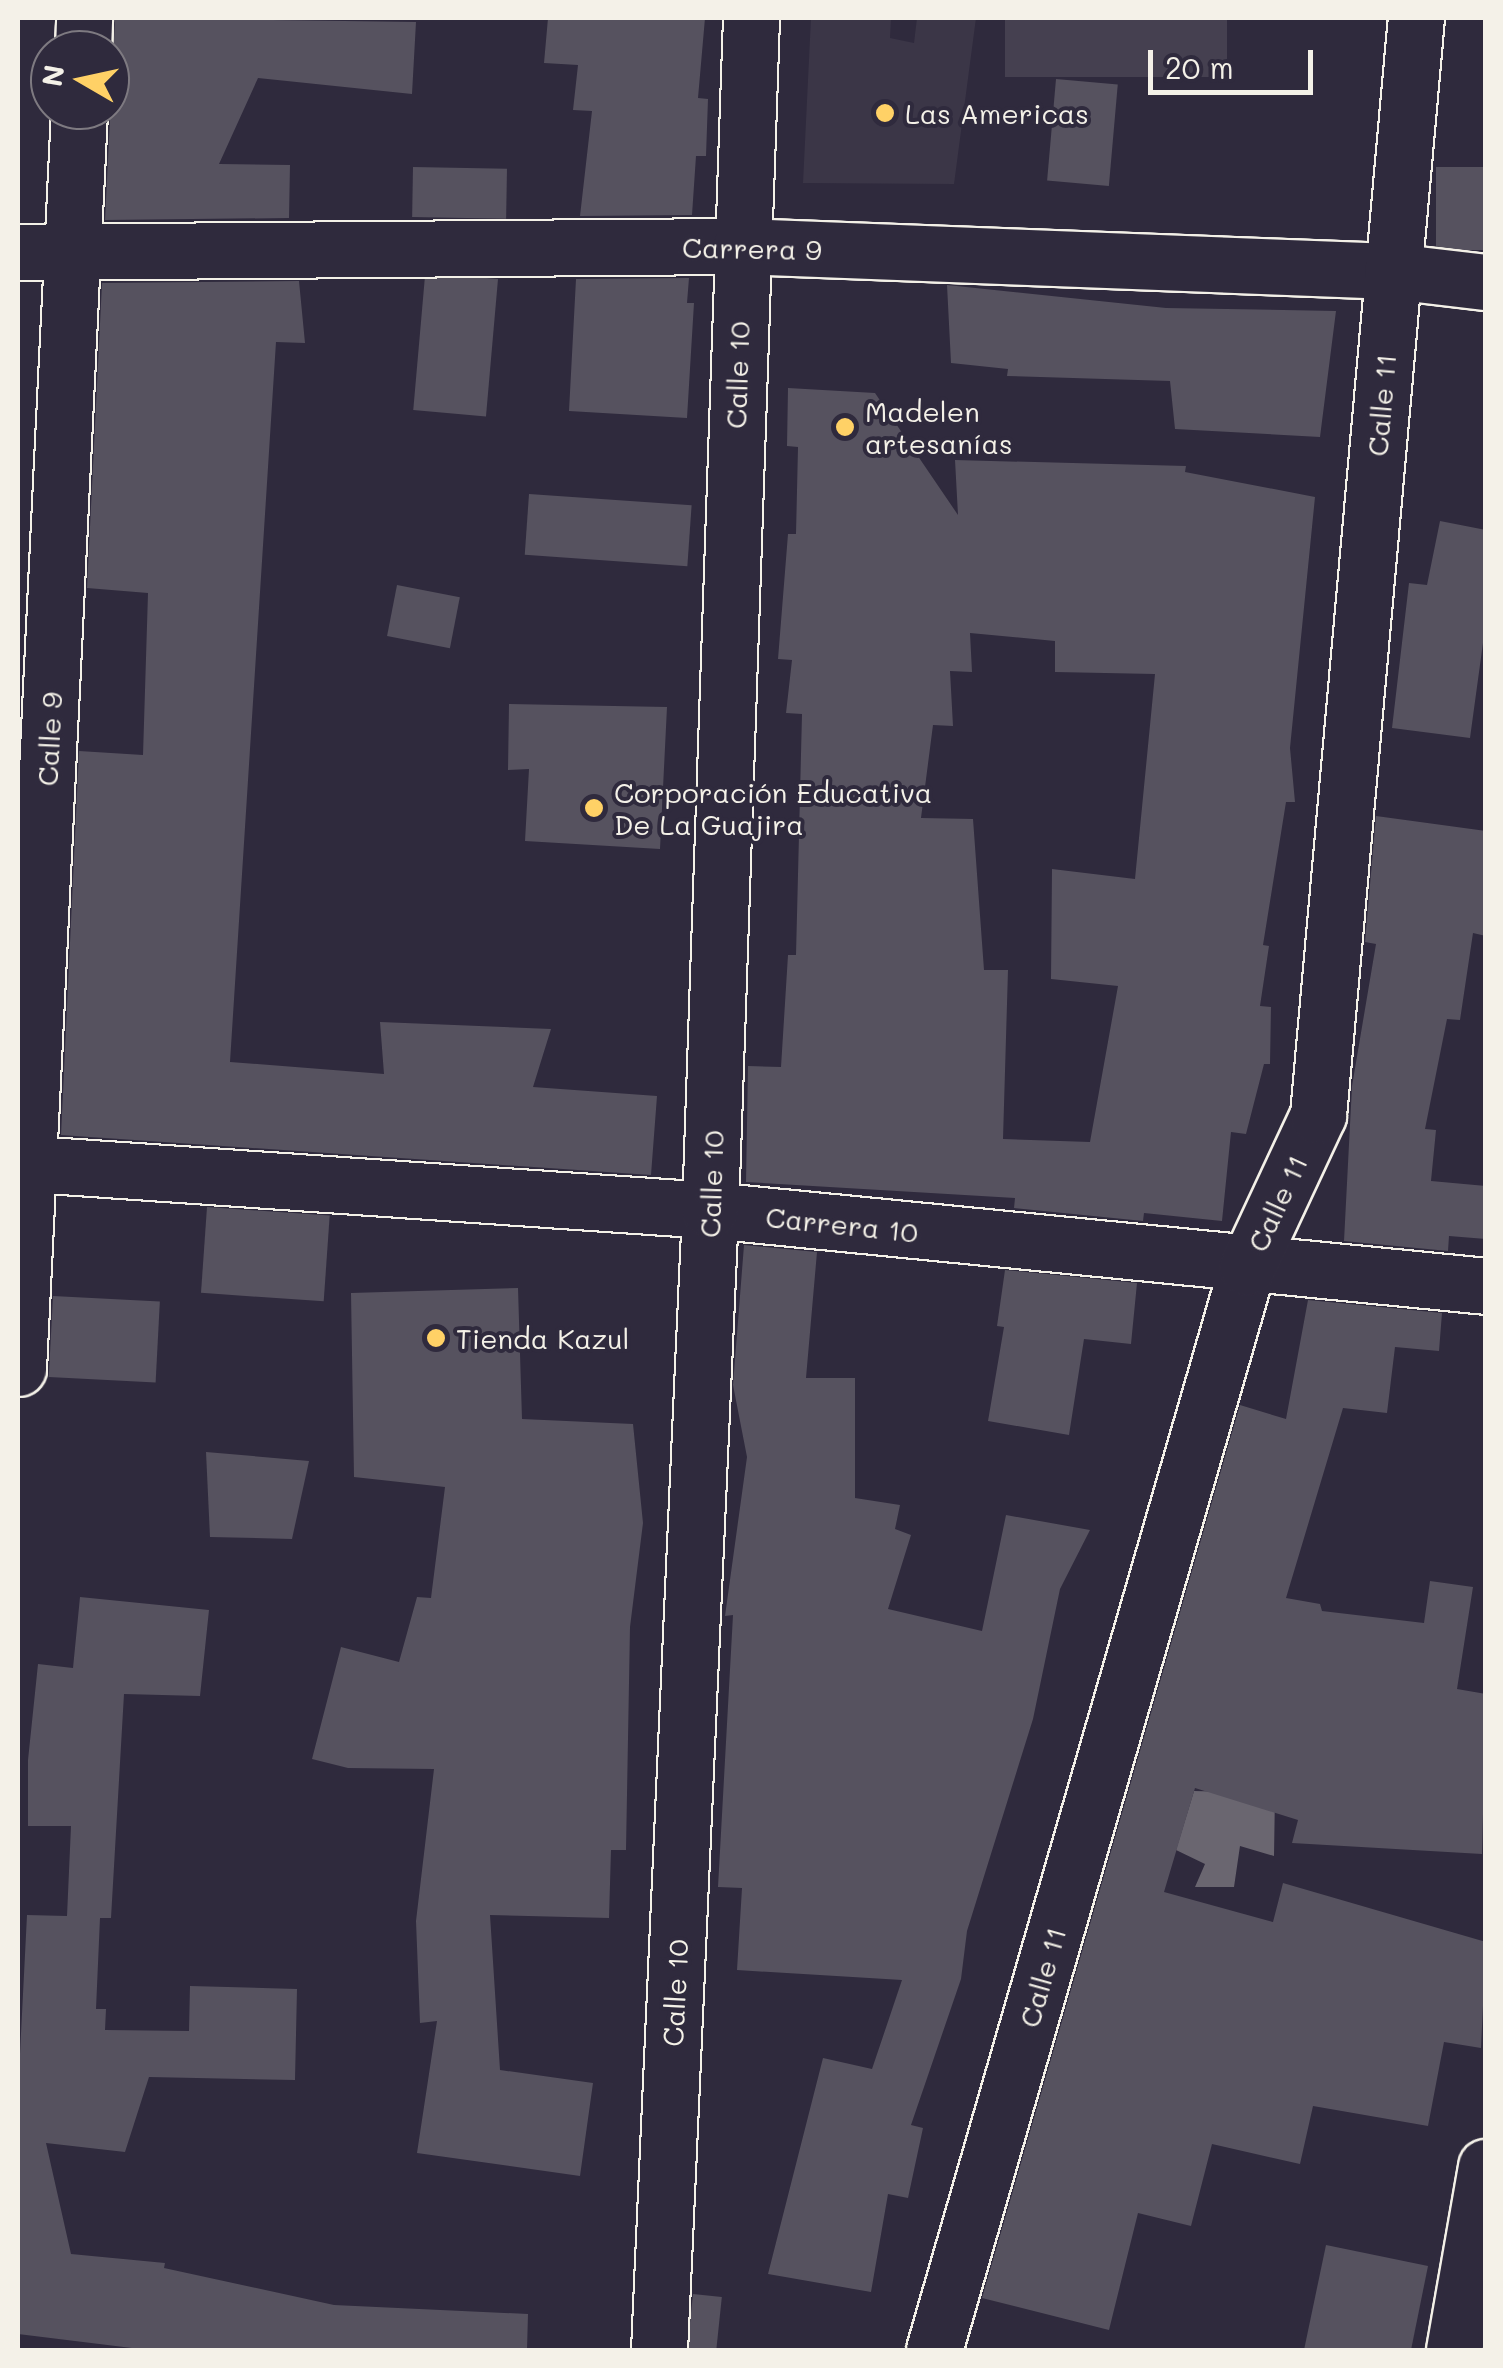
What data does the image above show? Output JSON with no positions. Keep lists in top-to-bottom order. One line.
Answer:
{"streets":{"street":["Carrera 9","Calle 10","Calle 11","Calle 9","Carrera 10"]},"crossings":[["Carrera 9","Calle 10"],["Carrera 9","Calle 11"],["Carrera 9","Calle 9"],["Calle 10","Carrera 10"],["Calle 11","Carrera 10"],["Calle 9","Carrera 10"]],"places":["Las Americas","Madelen artesanías","Corporación Educativa De La Guajira","Tienda Kazul"],"scale_bar":"20 m","north":"left"}
